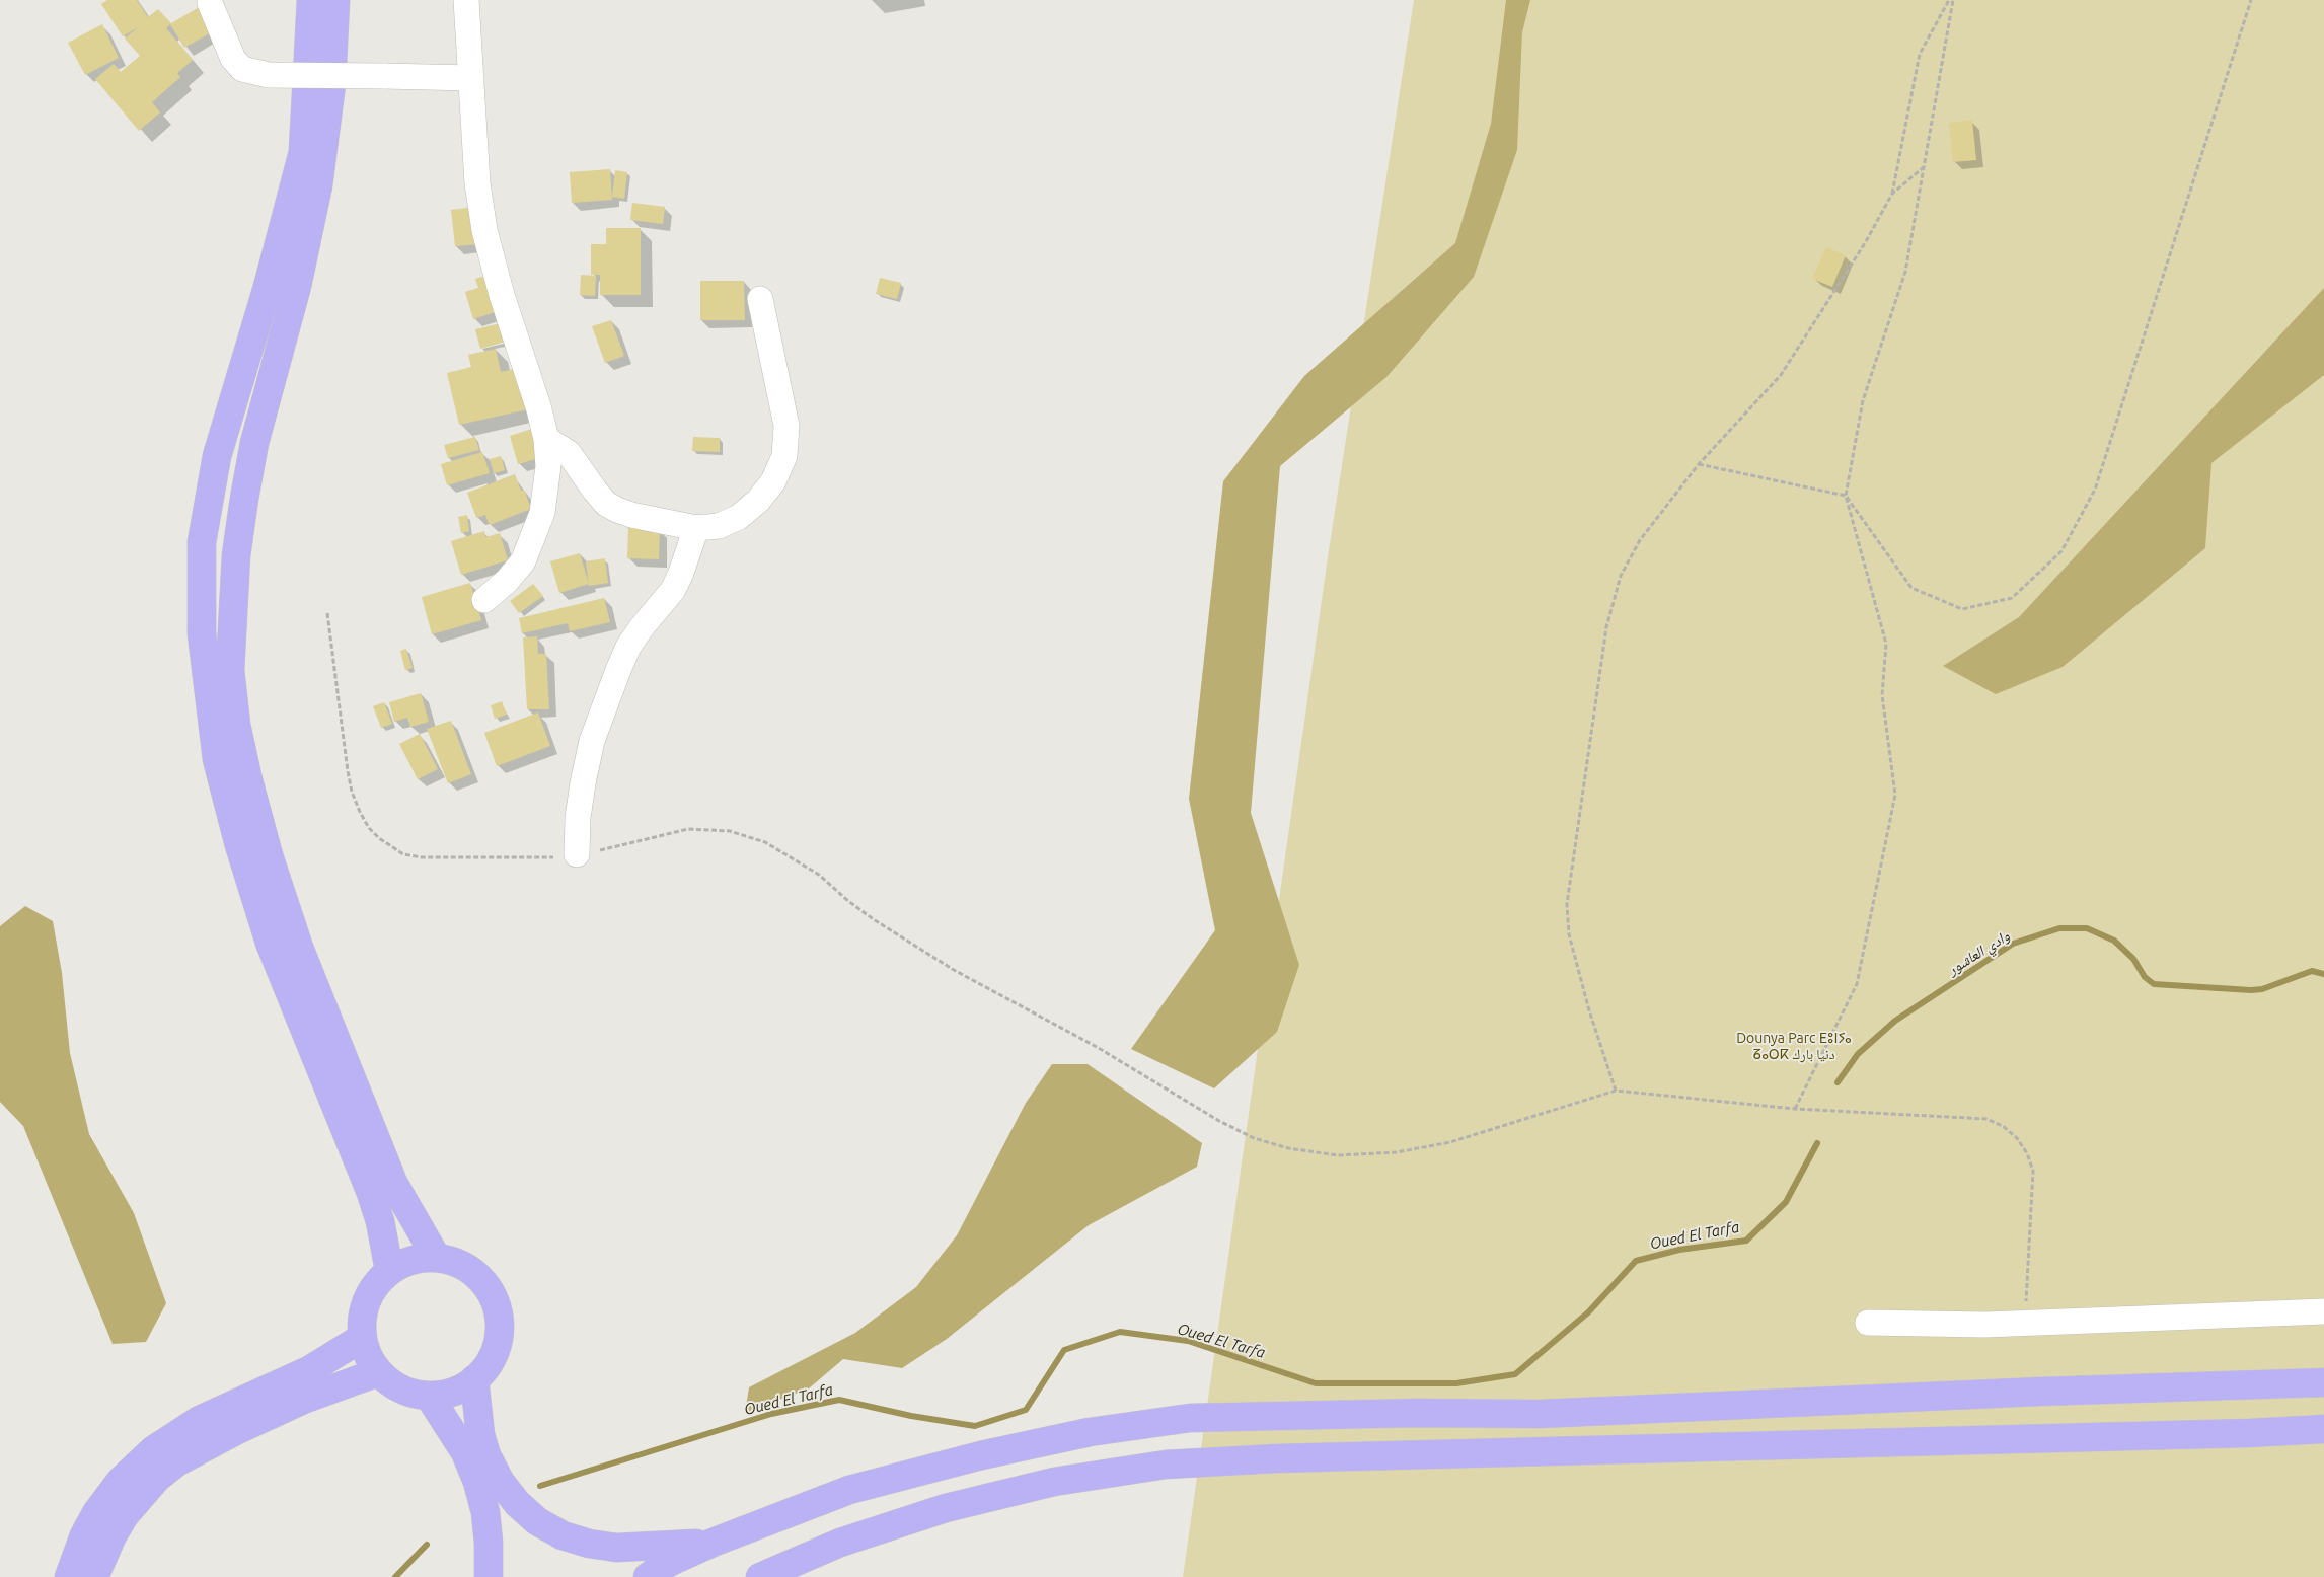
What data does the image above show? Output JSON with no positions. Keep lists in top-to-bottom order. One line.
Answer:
{"water":["وادي العاشور","Oued El Tarfa"],"parks":["Dounya Parc ⴹⵓⵏⵢⴰ ⵒⴰⵔⴽ دنيا بارك"]}
